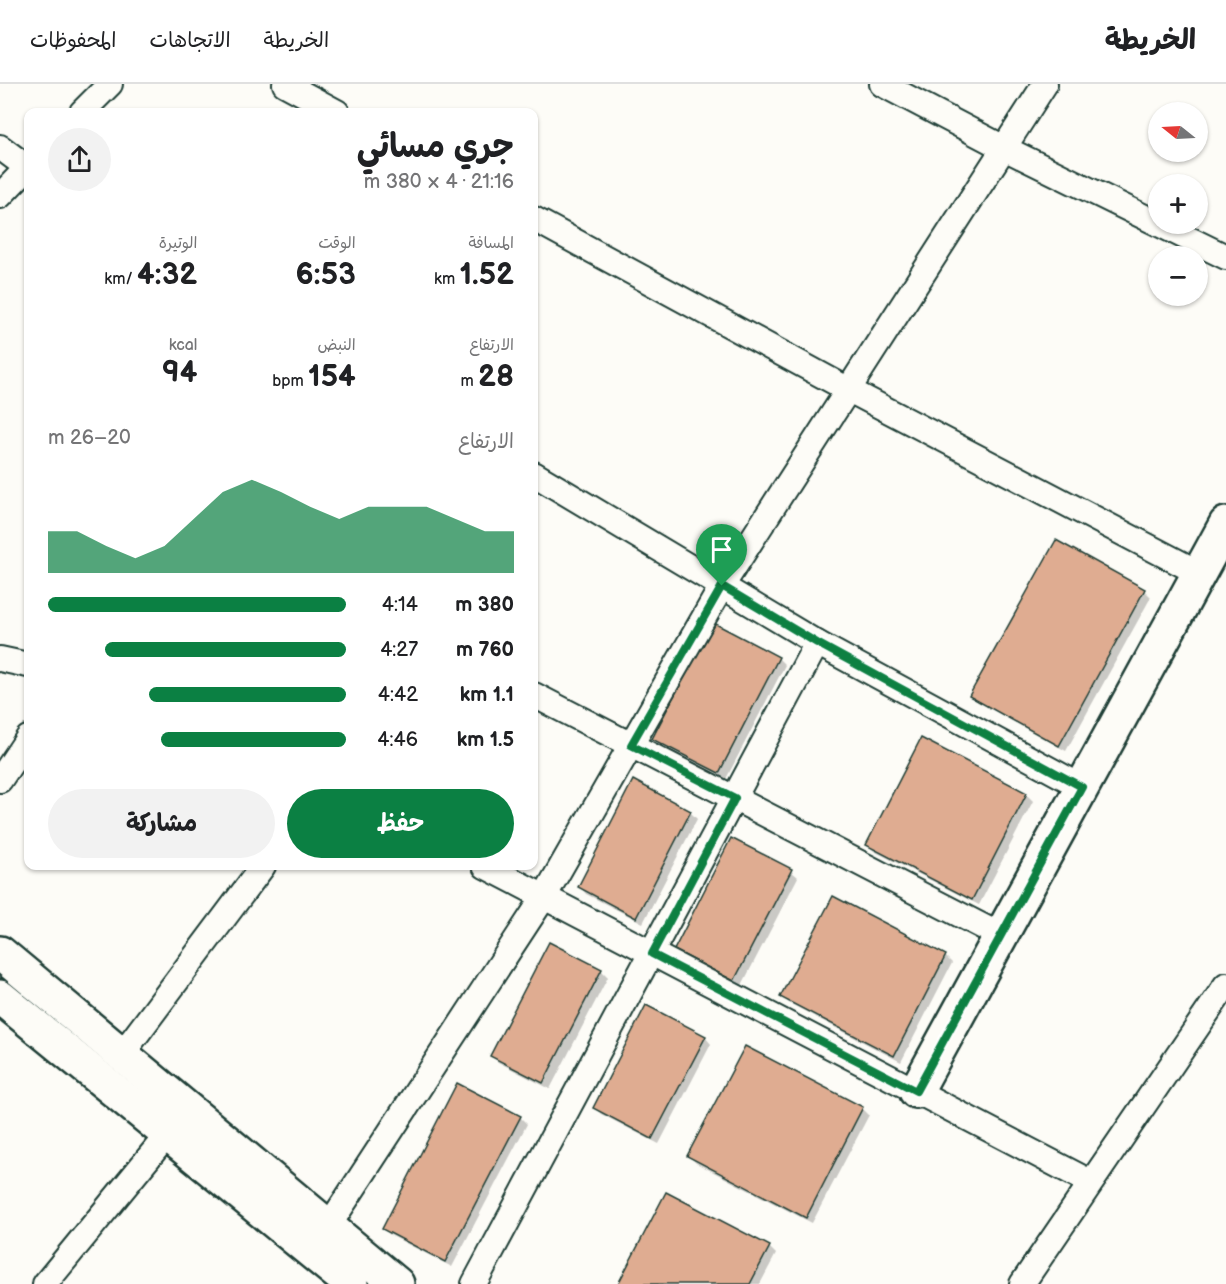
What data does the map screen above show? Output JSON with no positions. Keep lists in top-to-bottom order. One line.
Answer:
{"north":"left","page":{"header":"الخريطة","nav":["الخريطة","الاتجاهات","المحفوظات"],"map_buttons":["+","−"],"heading":["جري مسائي","21:16 · 4 × 380 m"],"stats":[["المسافة","1.52 km"],["الوقت","6:53"],["الوتيرة","4:32 /km"],["الارتفاع","28 m"],["النبض","154 bpm"],["kcal","94"]],"chart":["الارتفاع","20–26 m"],"list":[{"name":"380 m","note":"4:14"},{"name":"760 m","note":"4:27"},{"name":"1.1 km","note":"4:42"},{"name":"1.5 km","note":"4:46"}],"buttons":["حفظ","مشاركة"]}}
